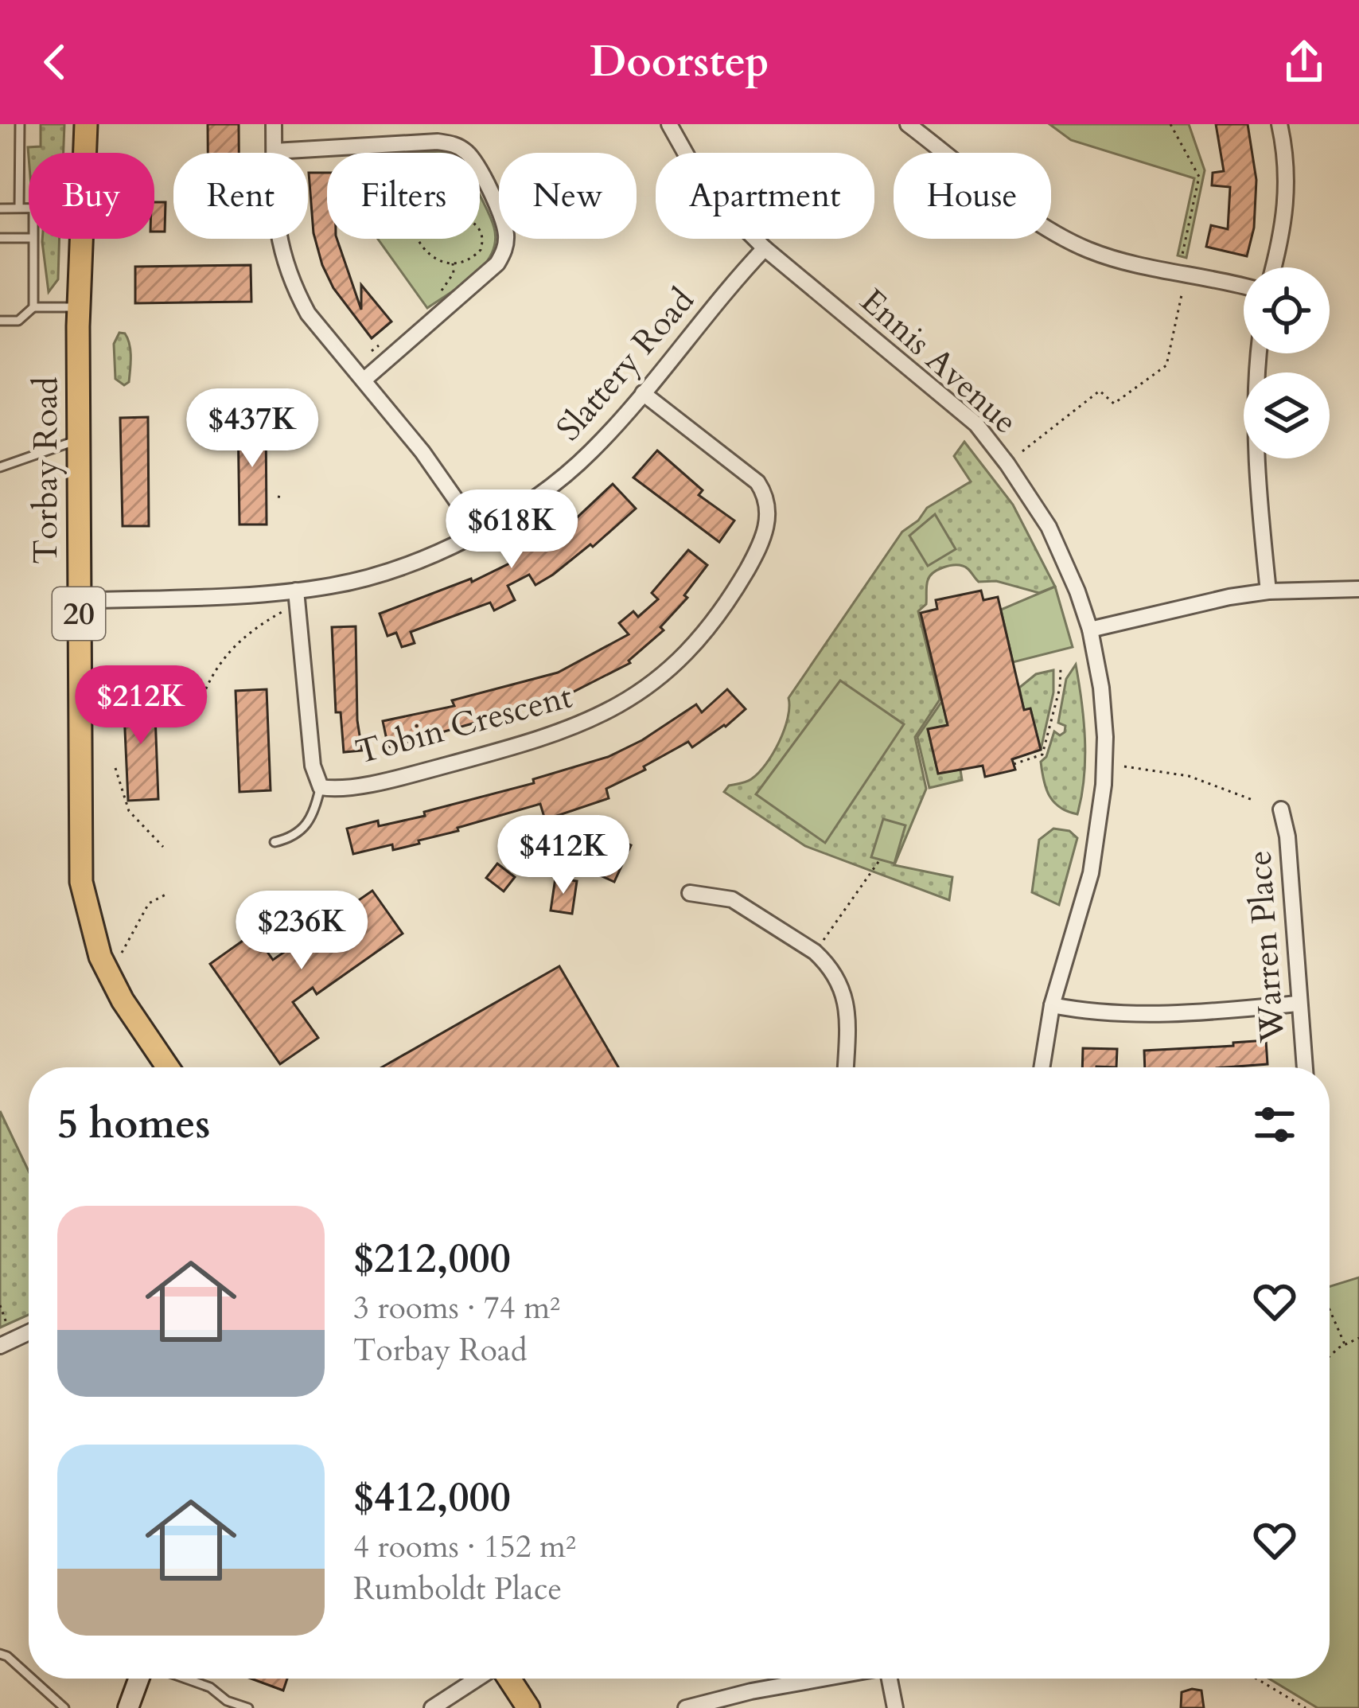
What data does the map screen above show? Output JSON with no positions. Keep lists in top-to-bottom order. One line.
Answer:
{"streets":{"main road":["Torbay Road","20"],"street":["Ennis Avenue","Slattery Road","Tobin Crescent","Warren Place"]},"crossings":[["Ennis Avenue","Slattery Road"],["Slattery Road","Torbay Road"],["Slattery Road","Tobin Crescent"]],"page":{"header":"Doorstep","chip":["Buy","Rent","Filters","New","Apartment","House"],"price":["$437K","$618K","$212K","$412K","$236K"],"heading":"5 homes","list":[{"name":"$212,000","note":"3 rooms · 74 m² · Torbay Road"},{"name":"$412,000","note":"4 rooms · 152 m² · Rumboldt Place"}]}}
